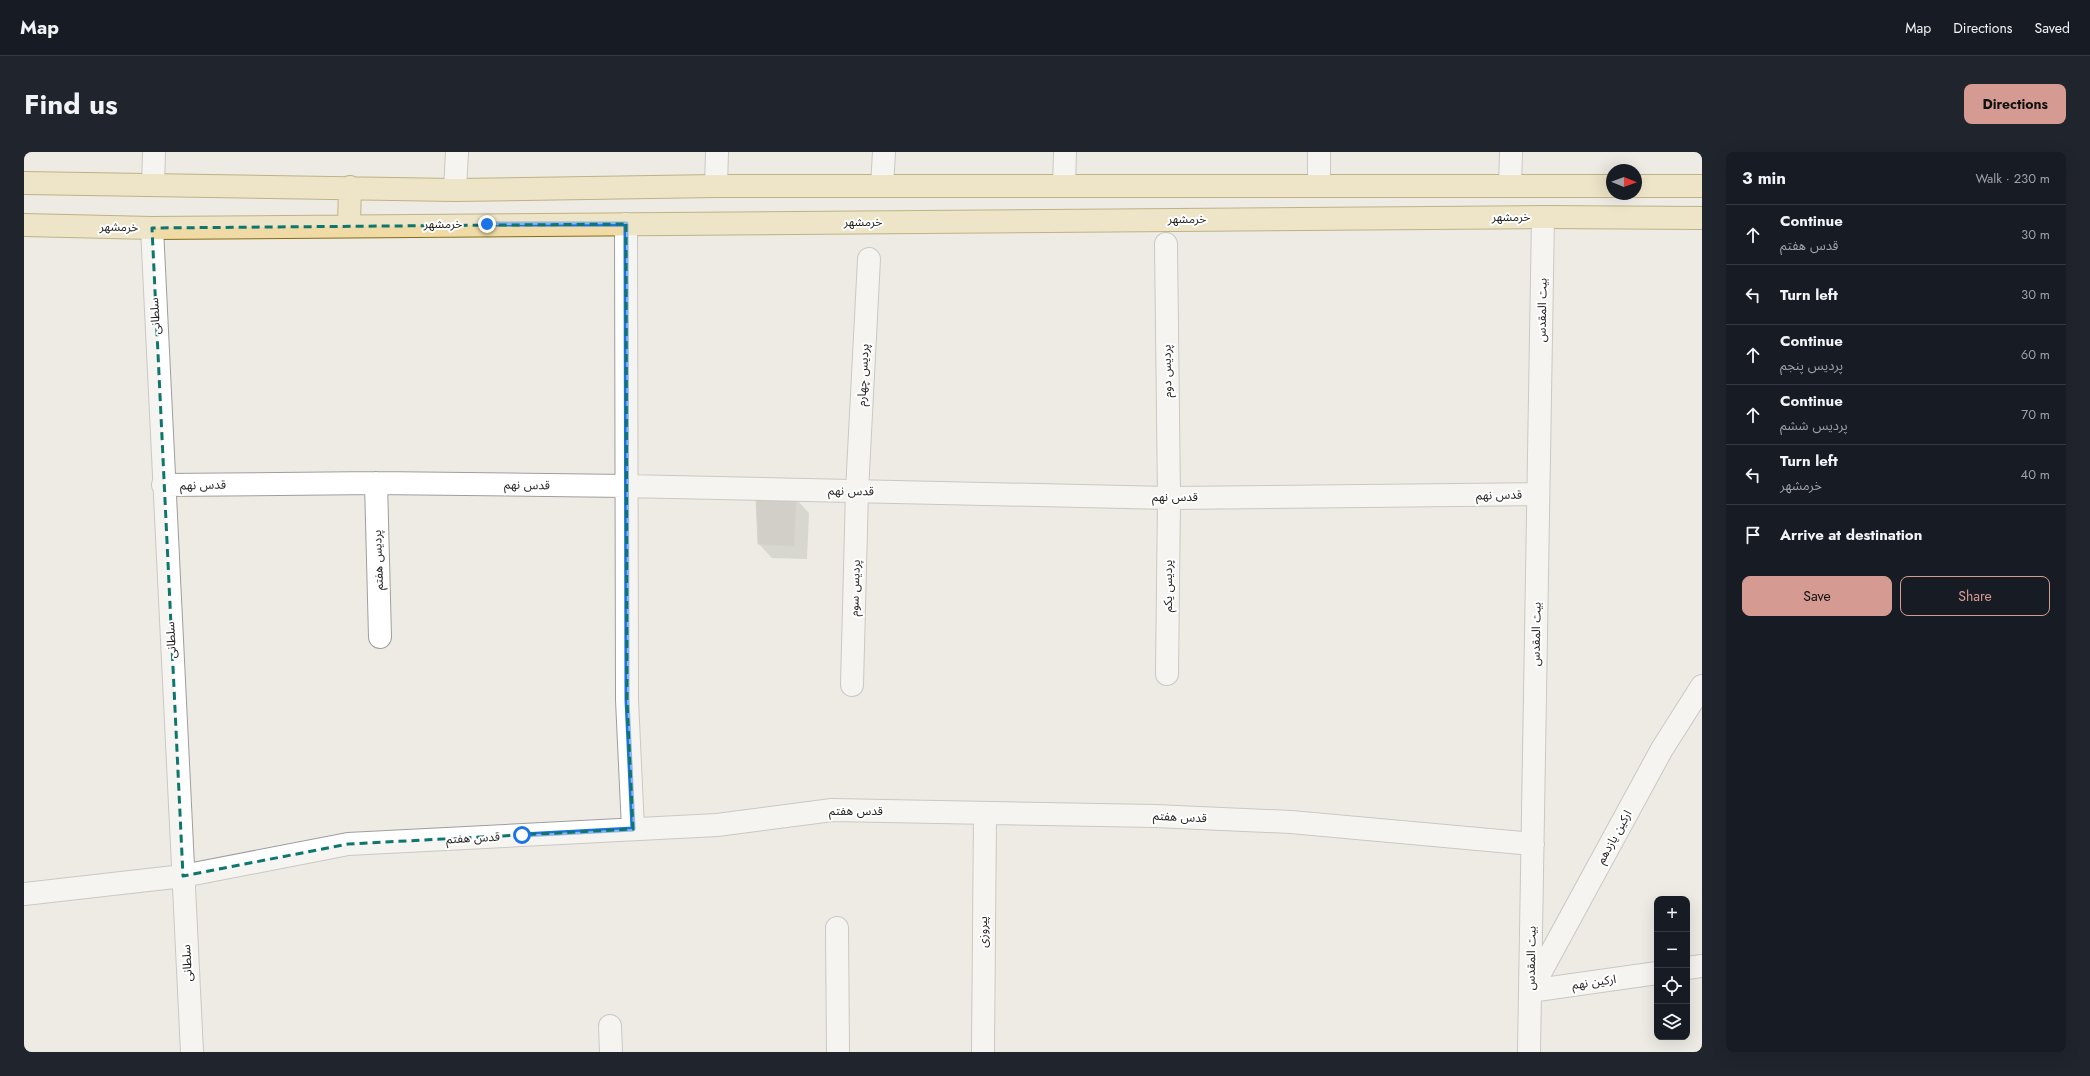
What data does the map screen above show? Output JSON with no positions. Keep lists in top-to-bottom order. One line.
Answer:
{"streets":{"main road":["خرمشهر"],"street":["بیت المقدس","سلطانی","پردیس دوم","پردیس چهارم","قدس نهم","پردیس هفتم","پردیس یکم","پردیس سوم","قدس هفتم","ارکین یازدهم","پیروزی","ارکین نهم"]},"crossings":[["خرمشهر","بیت المقدس"],["خرمشهر","سلطانی"],["بیت المقدس","قدس نهم"],["بیت المقدس","قدس هفتم"],["بیت المقدس","ارکین یازدهم"],["بیت المقدس","ارکین نهم"],["سلطانی","قدس نهم"],["سلطانی","قدس هفتم"],["پردیس دوم","قدس نهم"],["پردیس دوم","پردیس یکم"],["پردیس چهارم","قدس نهم"],["پردیس چهارم","پردیس سوم"],["قدس نهم","پردیس هفتم"],["قدس نهم","پردیس یکم"],["قدس نهم","پردیس سوم"],["قدس هفتم","پیروزی"],["ارکین یازدهم","ارکین نهم"]],"north":"right","page":{"header":"Map","nav":["Map","Directions","Saved"],"title":"Find us","buttons":["Directions",["Save","Share"]],"heading":["3 min","Walk · 230 m"],"list":[["Continue","قدس هفتم","30 m"],["Turn left","30 m"],["Continue","پردیس پنجم","60 m"],["Continue","پردیس ششم","70 m"],["Turn left","خرمشهر","40 m"],"Arrive at destination"],"map_buttons":["+","−"]}}
